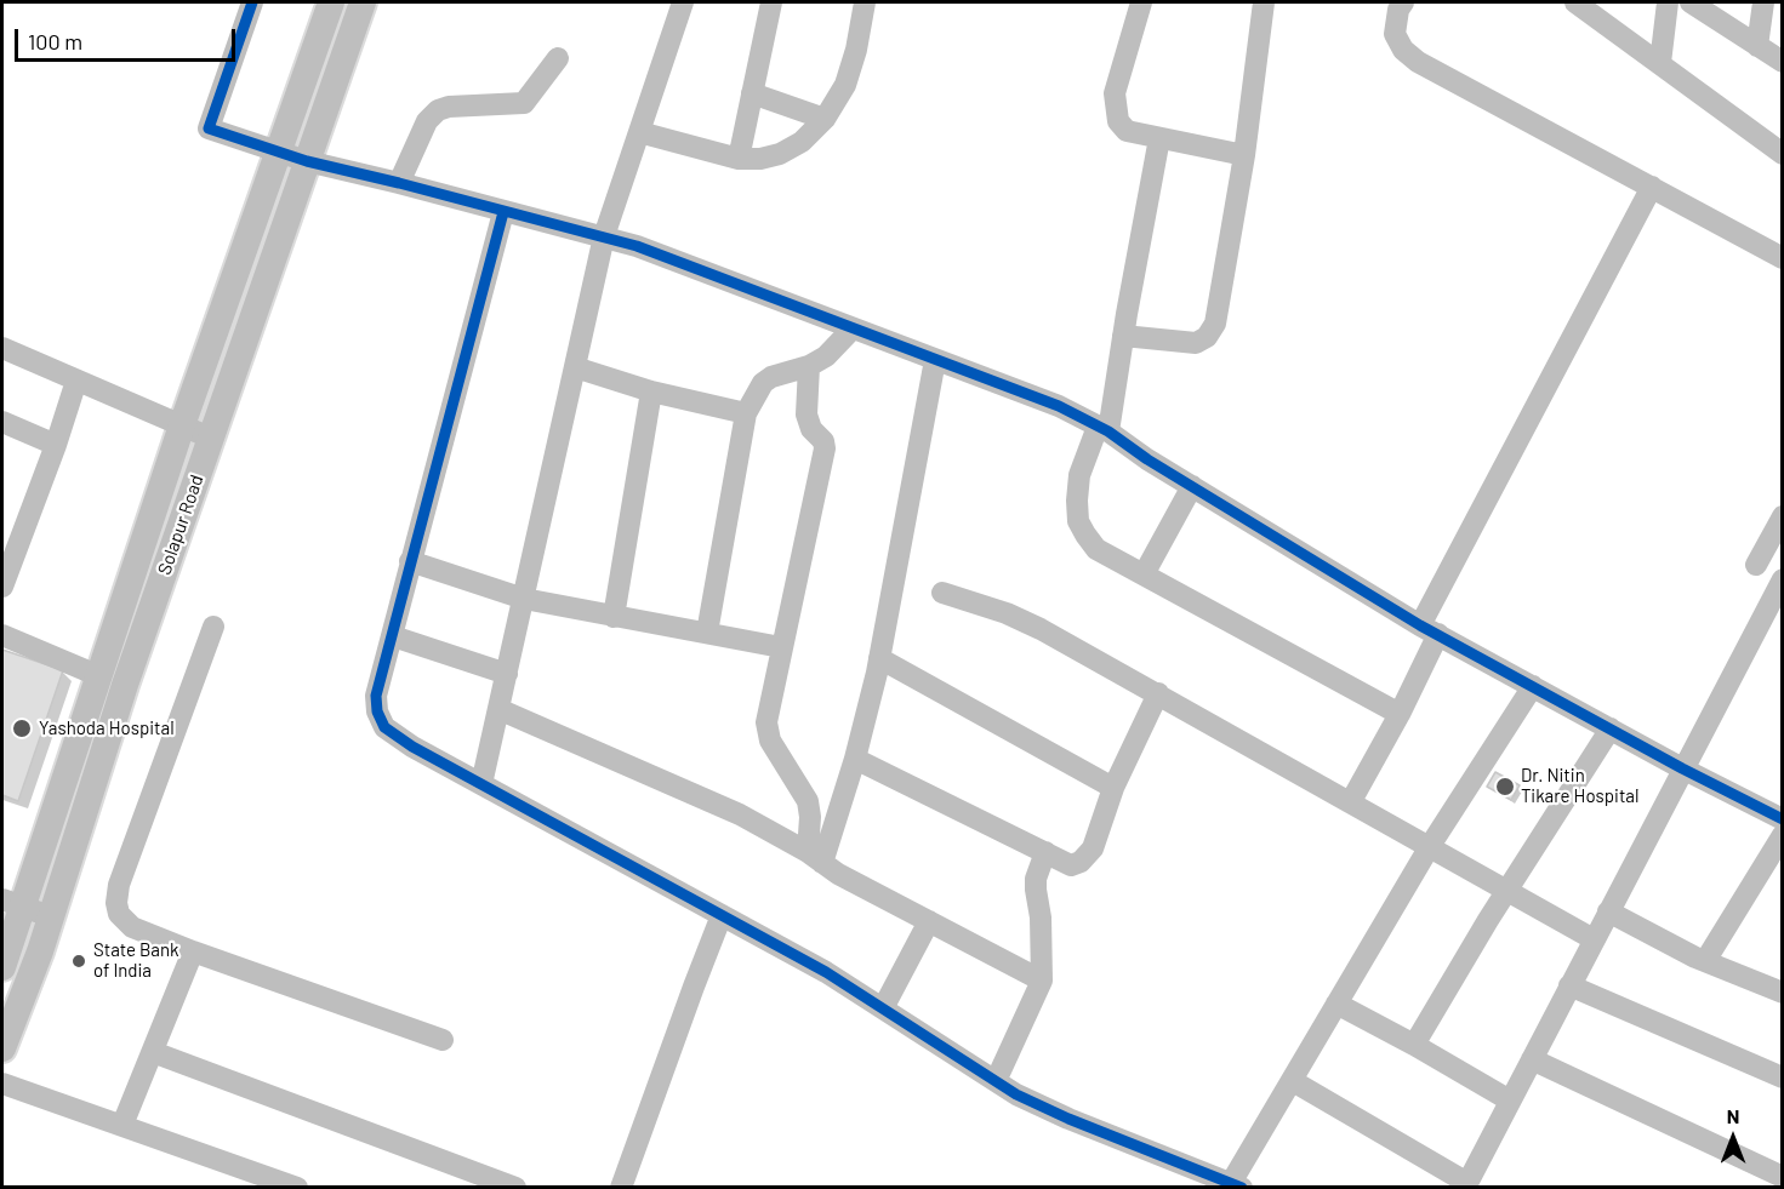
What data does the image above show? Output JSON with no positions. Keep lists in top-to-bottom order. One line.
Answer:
{"streets":{"main road":["Solapur Road"]},"places":["Yashoda Hospital","Dr. Nitin Tikare Hospital","State Bank of India"],"scale_bar":"100 m","north":"top"}
